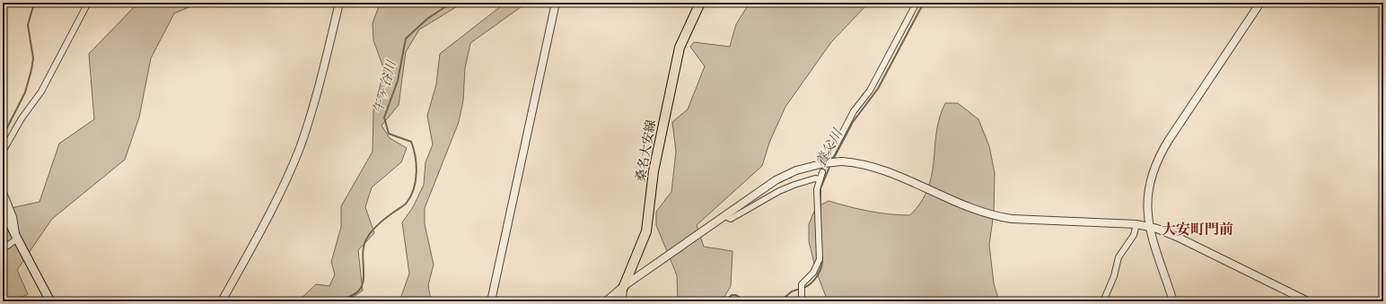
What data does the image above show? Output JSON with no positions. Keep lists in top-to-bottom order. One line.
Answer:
{"streets":{"main road":["桑名大安線"]},"districts":["大安町門前"],"water":["午ヶ谷川","養父川"]}
